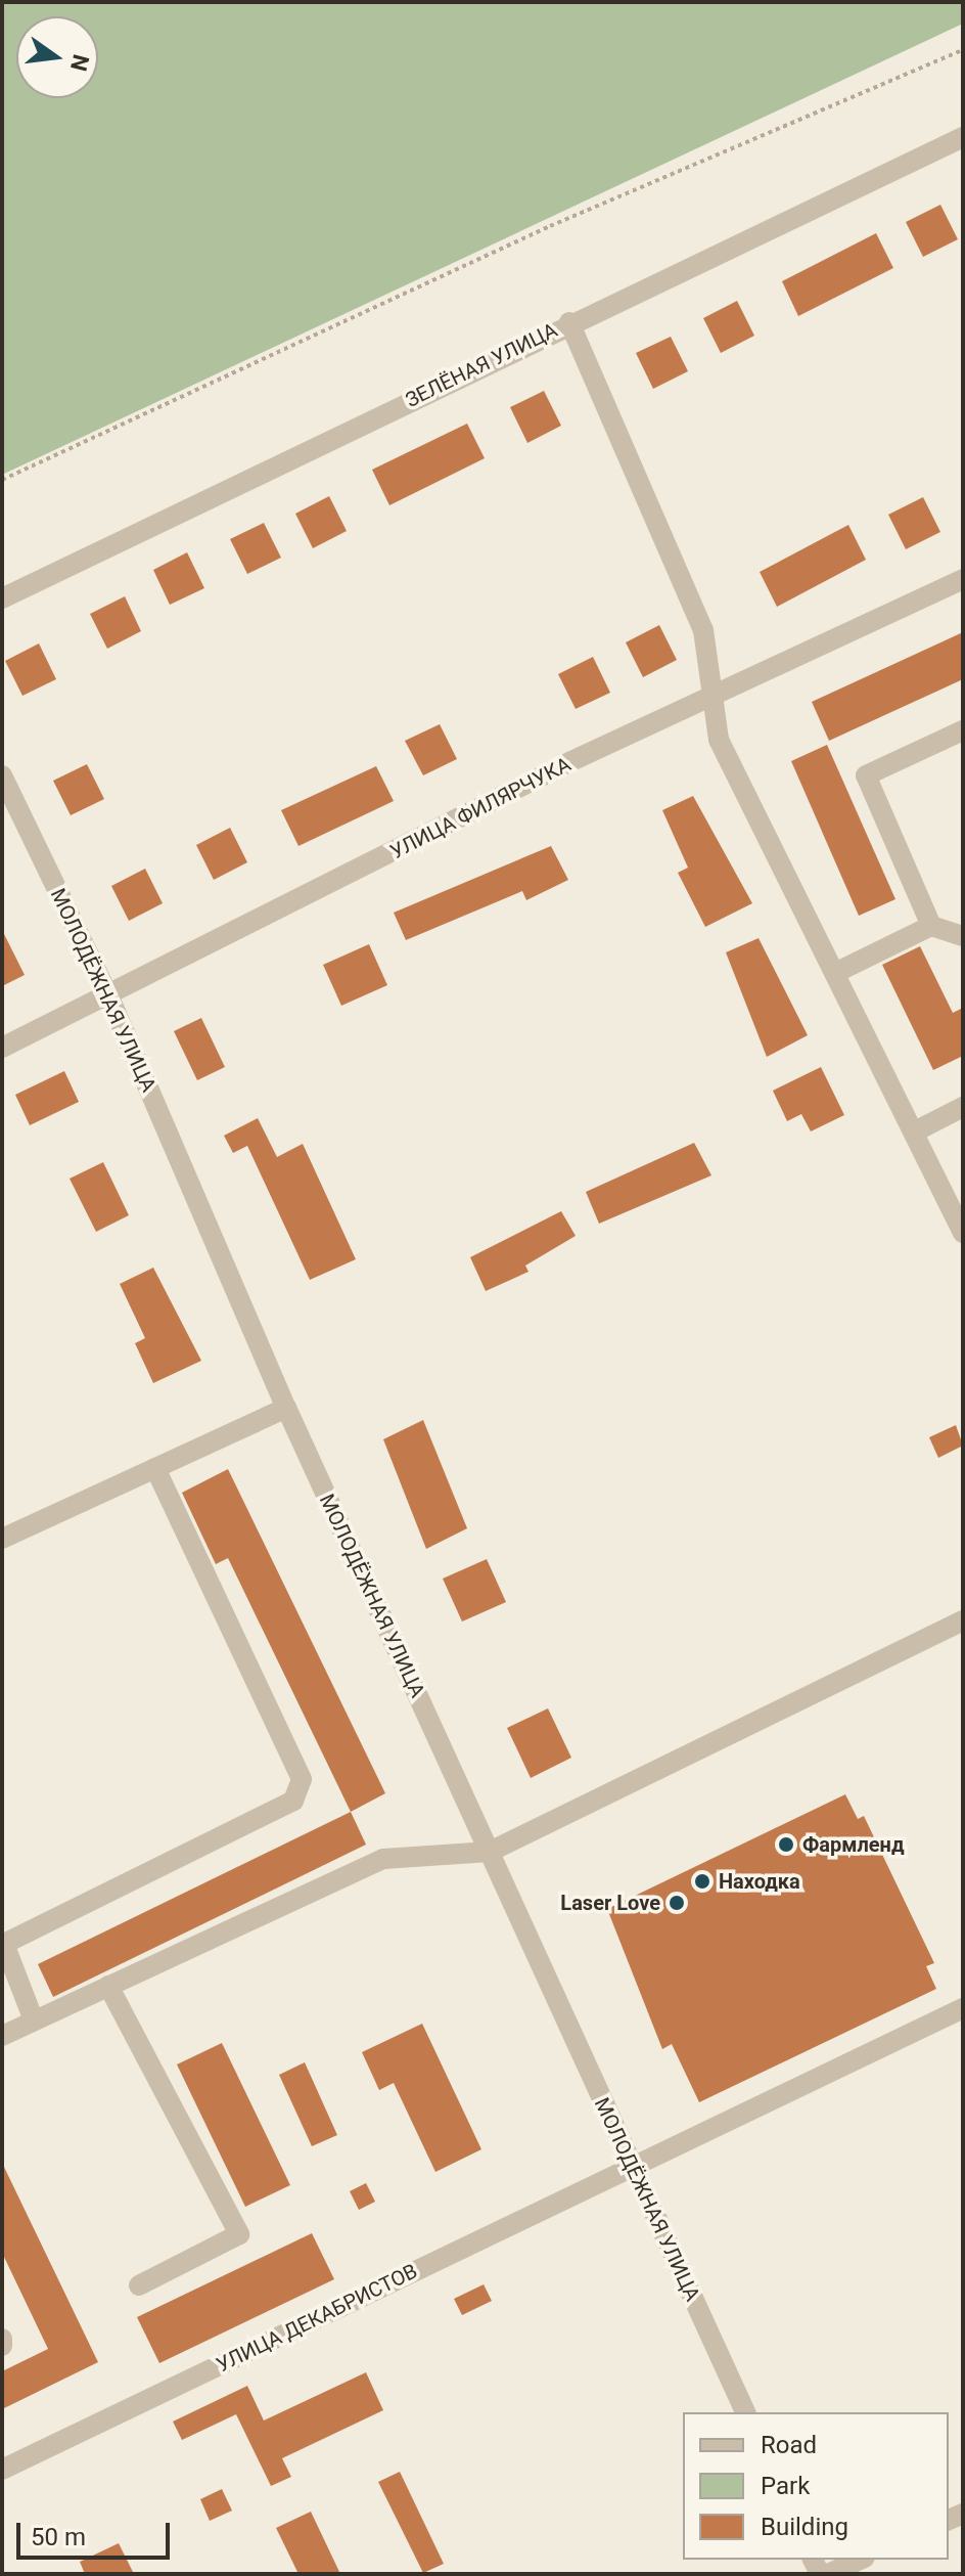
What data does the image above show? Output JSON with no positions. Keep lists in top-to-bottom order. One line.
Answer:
{"streets":{"street":["ЗЕЛЁНАЯ УЛИЦА","УЛИЦА ФИЛЯРЧУКА","МОЛОДЁЖНАЯ УЛИЦА","УЛИЦА ДЕКАБРИСТОВ"]},"crossings":[["УЛИЦА ФИЛЯРЧУКА","МОЛОДЁЖНАЯ УЛИЦА"],["МОЛОДЁЖНАЯ УЛИЦА","УЛИЦА ДЕКАБРИСТОВ"]],"places":["Фармленд","Находка","Laser Love"],"legend":["Road","Park","Building"],"scale_bar":"50 m","north":"right"}
